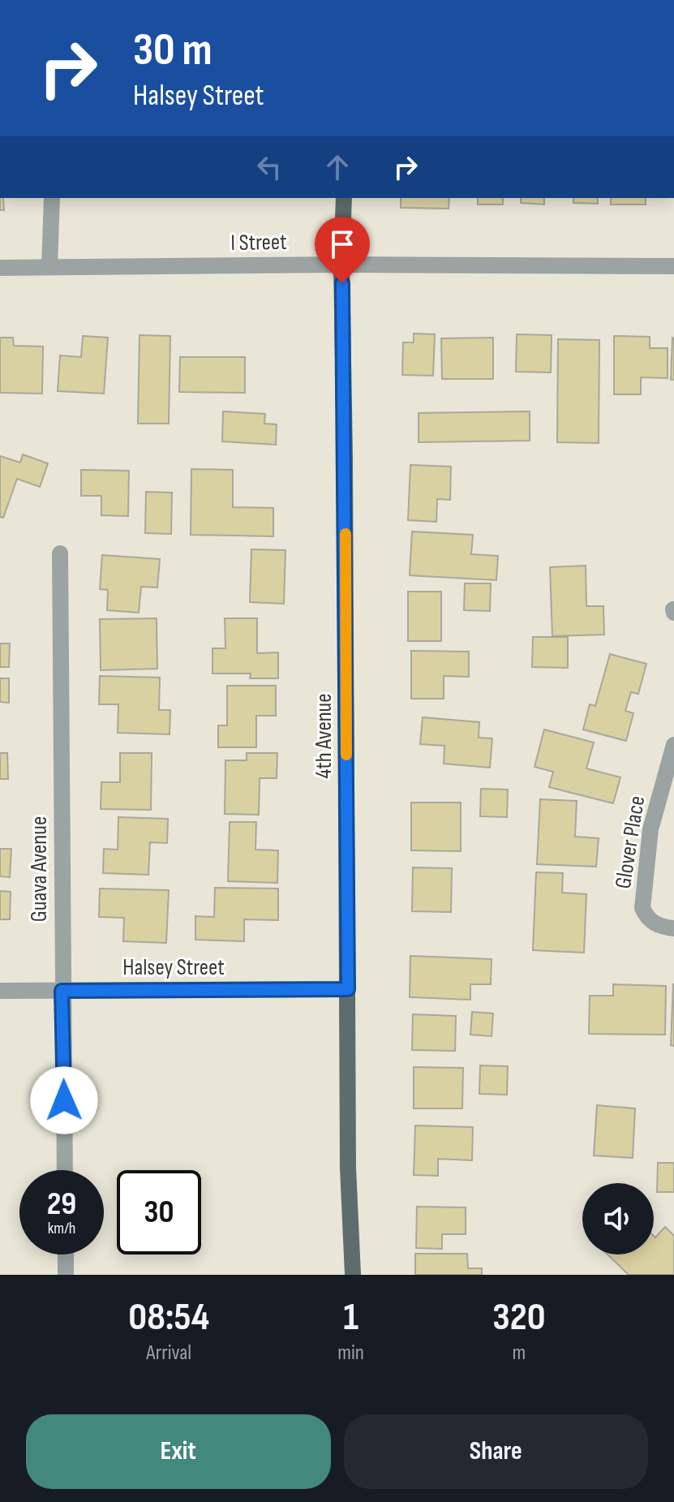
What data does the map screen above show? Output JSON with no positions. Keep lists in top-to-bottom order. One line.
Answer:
{"streets":{"main road":["4th Avenue"],"street":["I Street","Glover Place","Guava Avenue","Halsey Street"]},"crossings":[["I Street","4th Avenue"],["4th Avenue","Halsey Street"],["Guava Avenue","Halsey Street"]],"page":{"turn":["30 m","Halsey Street"],"speed":"29 km/h","limit":"30","eta":["08:54","Arrival","1","min","320","m"],"buttons":["Exit","Share"]}}
